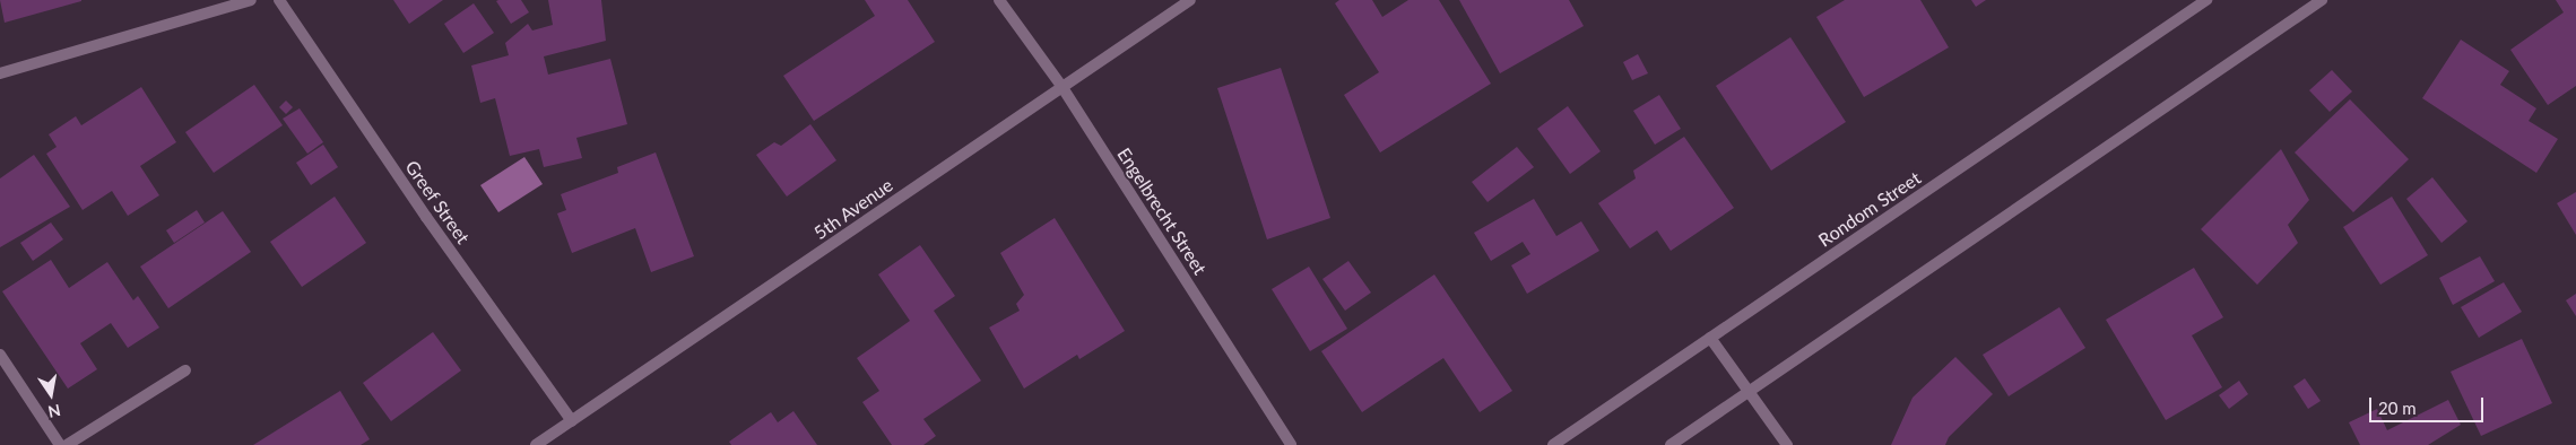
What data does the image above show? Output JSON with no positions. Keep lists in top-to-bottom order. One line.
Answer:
{"streets":{"street":["Greef Street","5th Avenue","Rondom Street","Engelbrecht Street"]},"crossings":[["Greef Street","5th Avenue"],["5th Avenue","Engelbrecht Street"]],"scale_bar":"20 m","north":"bottom"}
